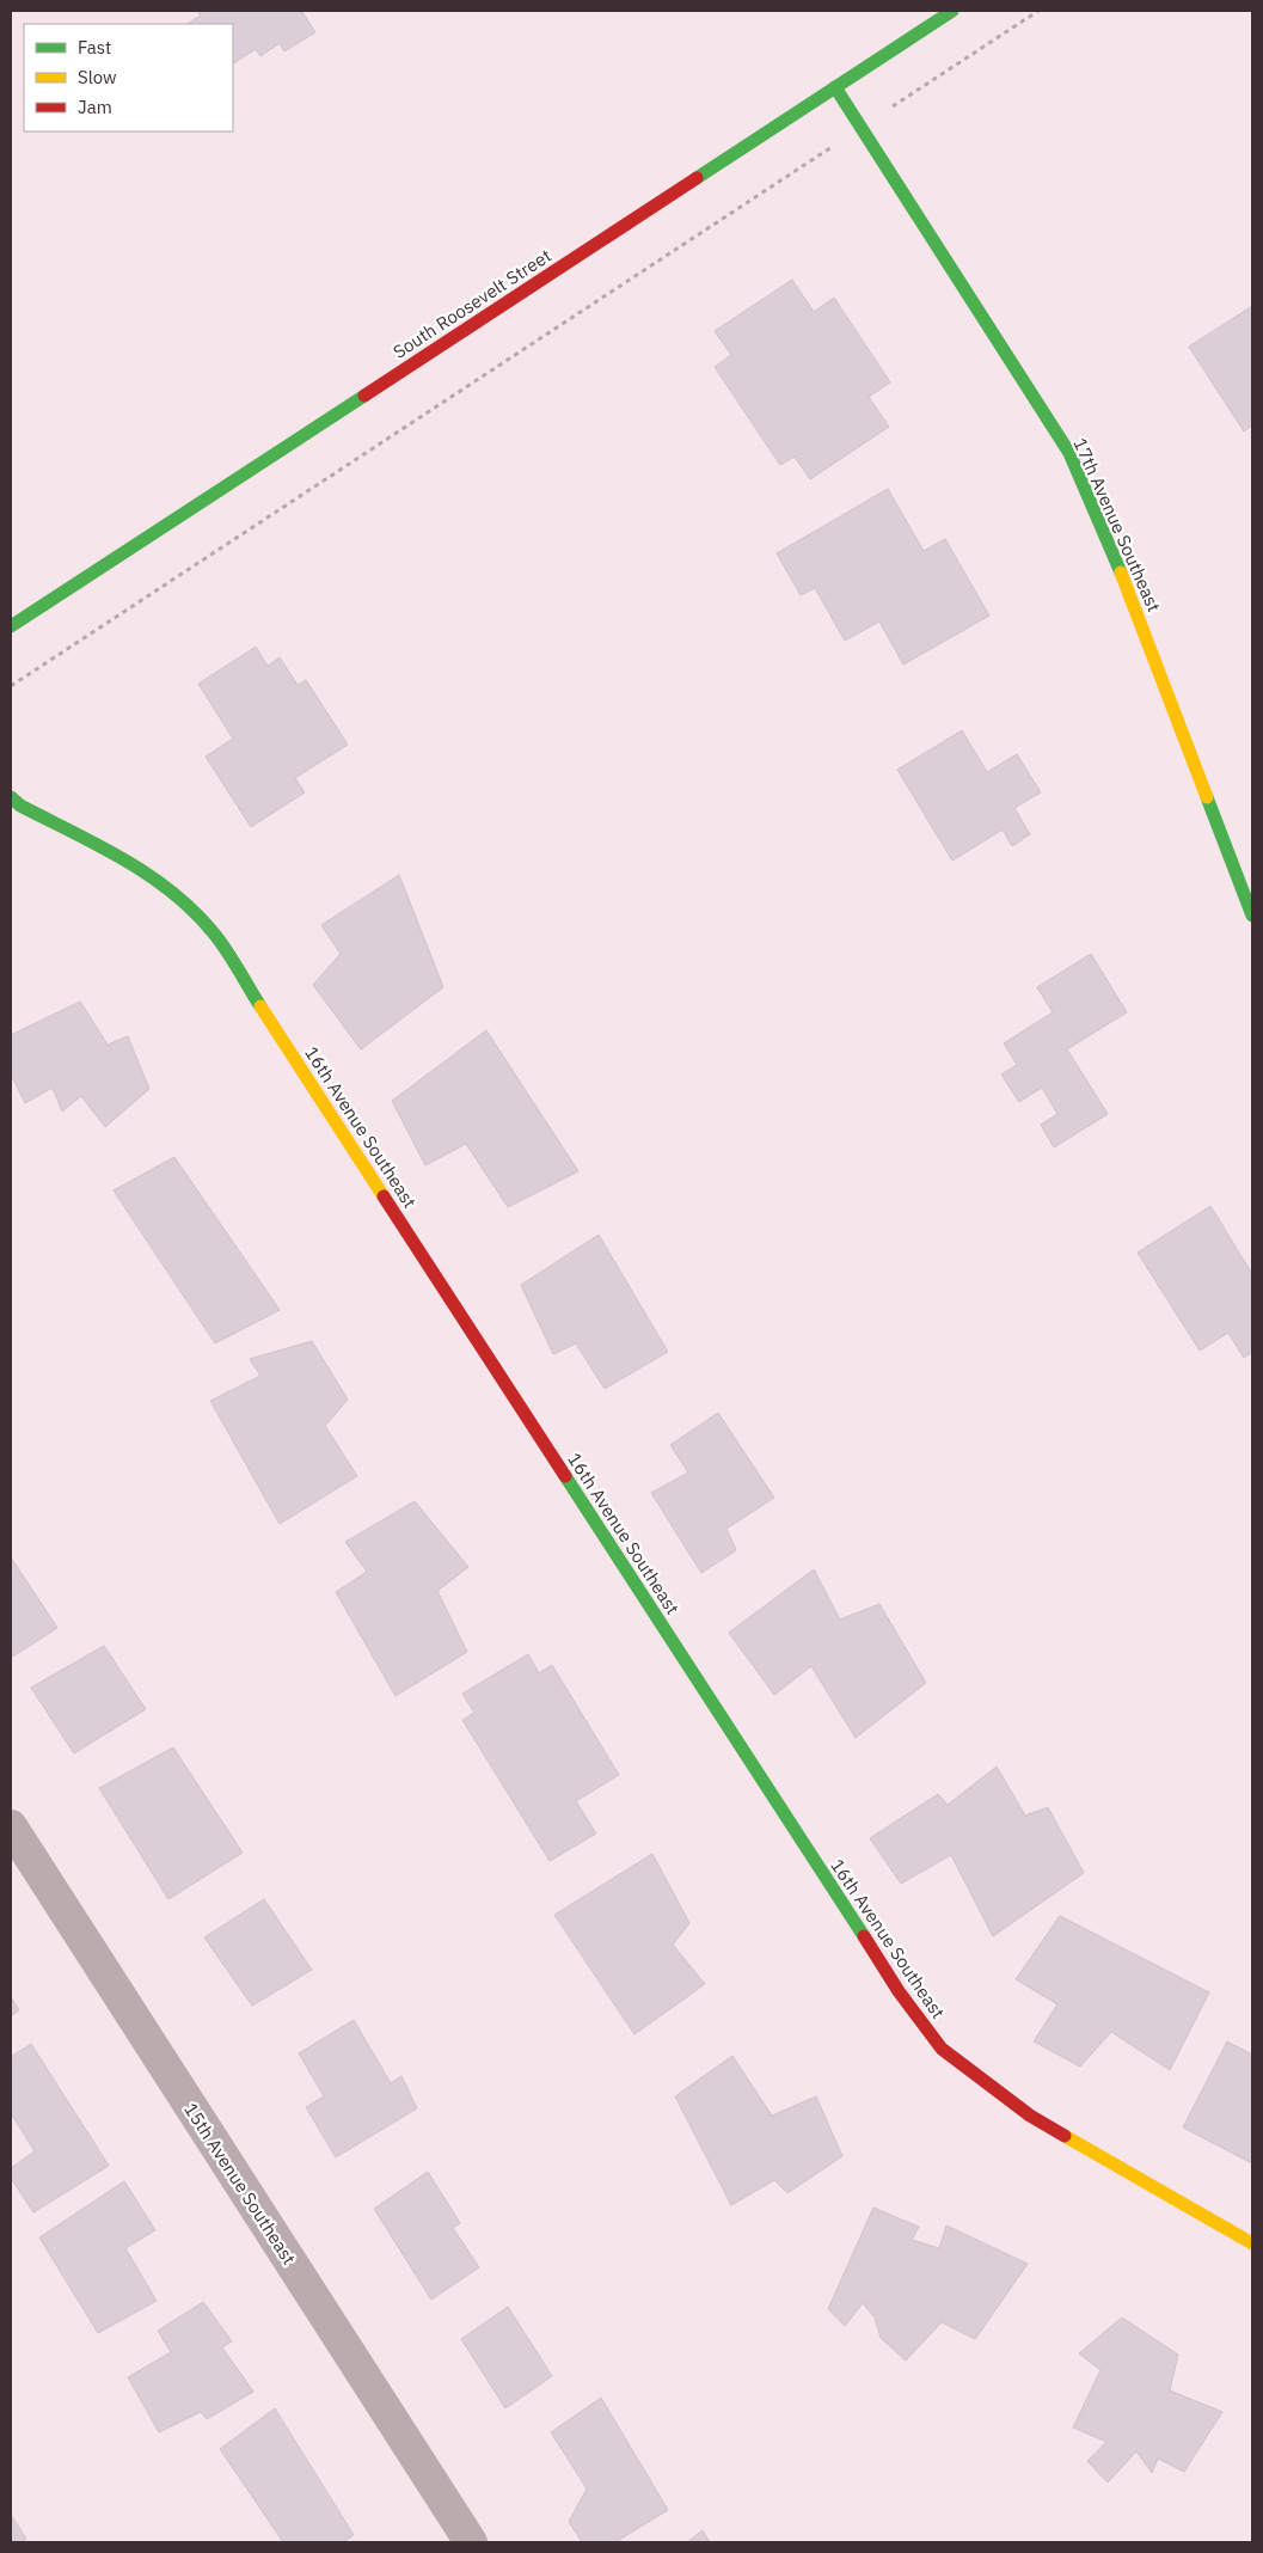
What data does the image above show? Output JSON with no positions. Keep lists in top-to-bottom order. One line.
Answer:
{"streets":{"street":["South Roosevelt Street","17th Avenue Southeast","16th Avenue Southeast","15th Avenue Southeast"]},"crossings":[["South Roosevelt Street","17th Avenue Southeast"]],"legend":["Fast","Slow","Jam"]}
